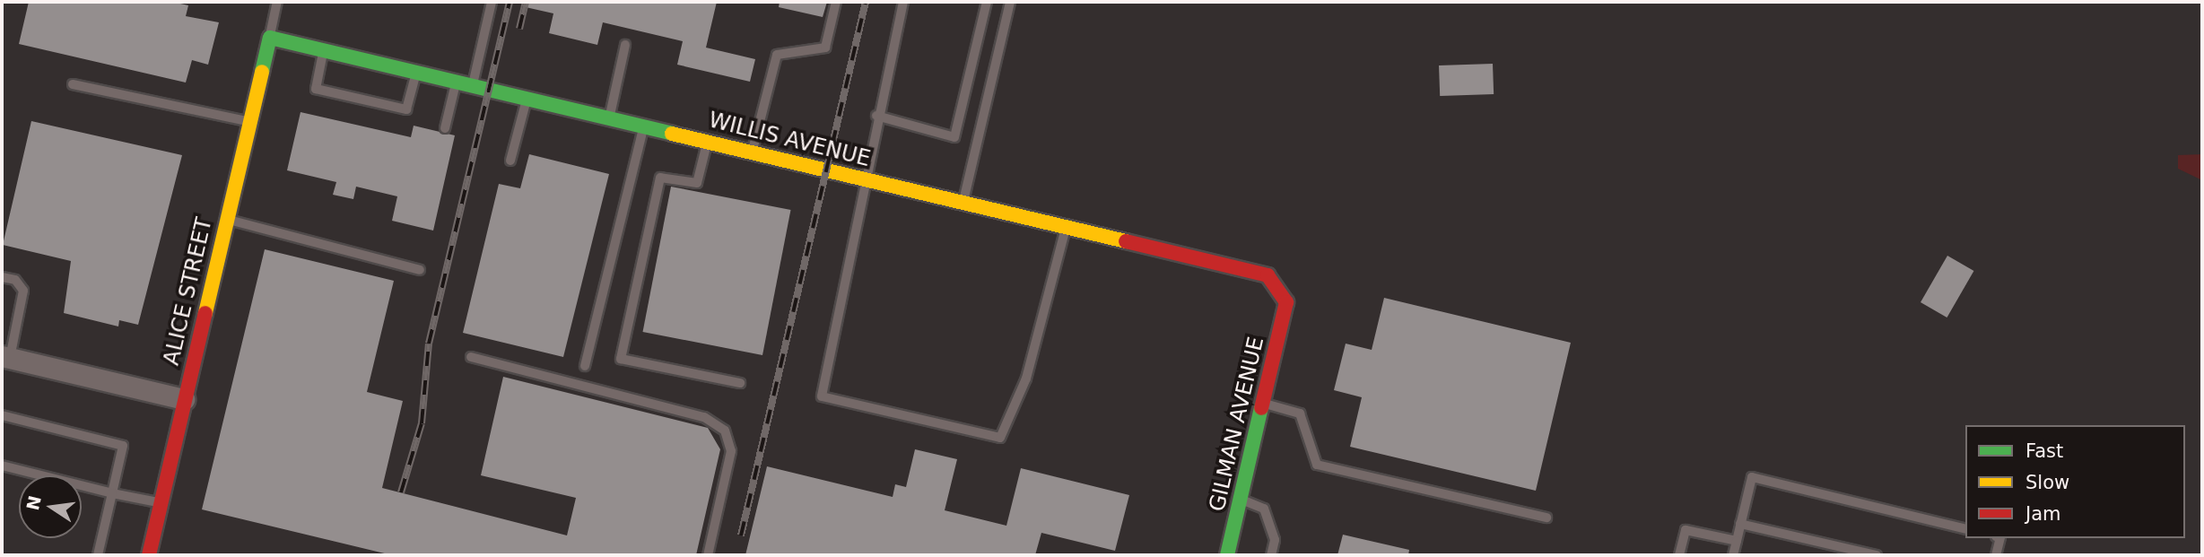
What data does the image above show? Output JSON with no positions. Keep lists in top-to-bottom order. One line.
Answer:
{"streets":{"street":["WILLIS AVENUE","ALICE STREET","GILMAN AVENUE"]},"crossings":[["WILLIS AVENUE","ALICE STREET"],["WILLIS AVENUE","GILMAN AVENUE"]],"legend":["Fast","Slow","Jam"],"north":"left"}
